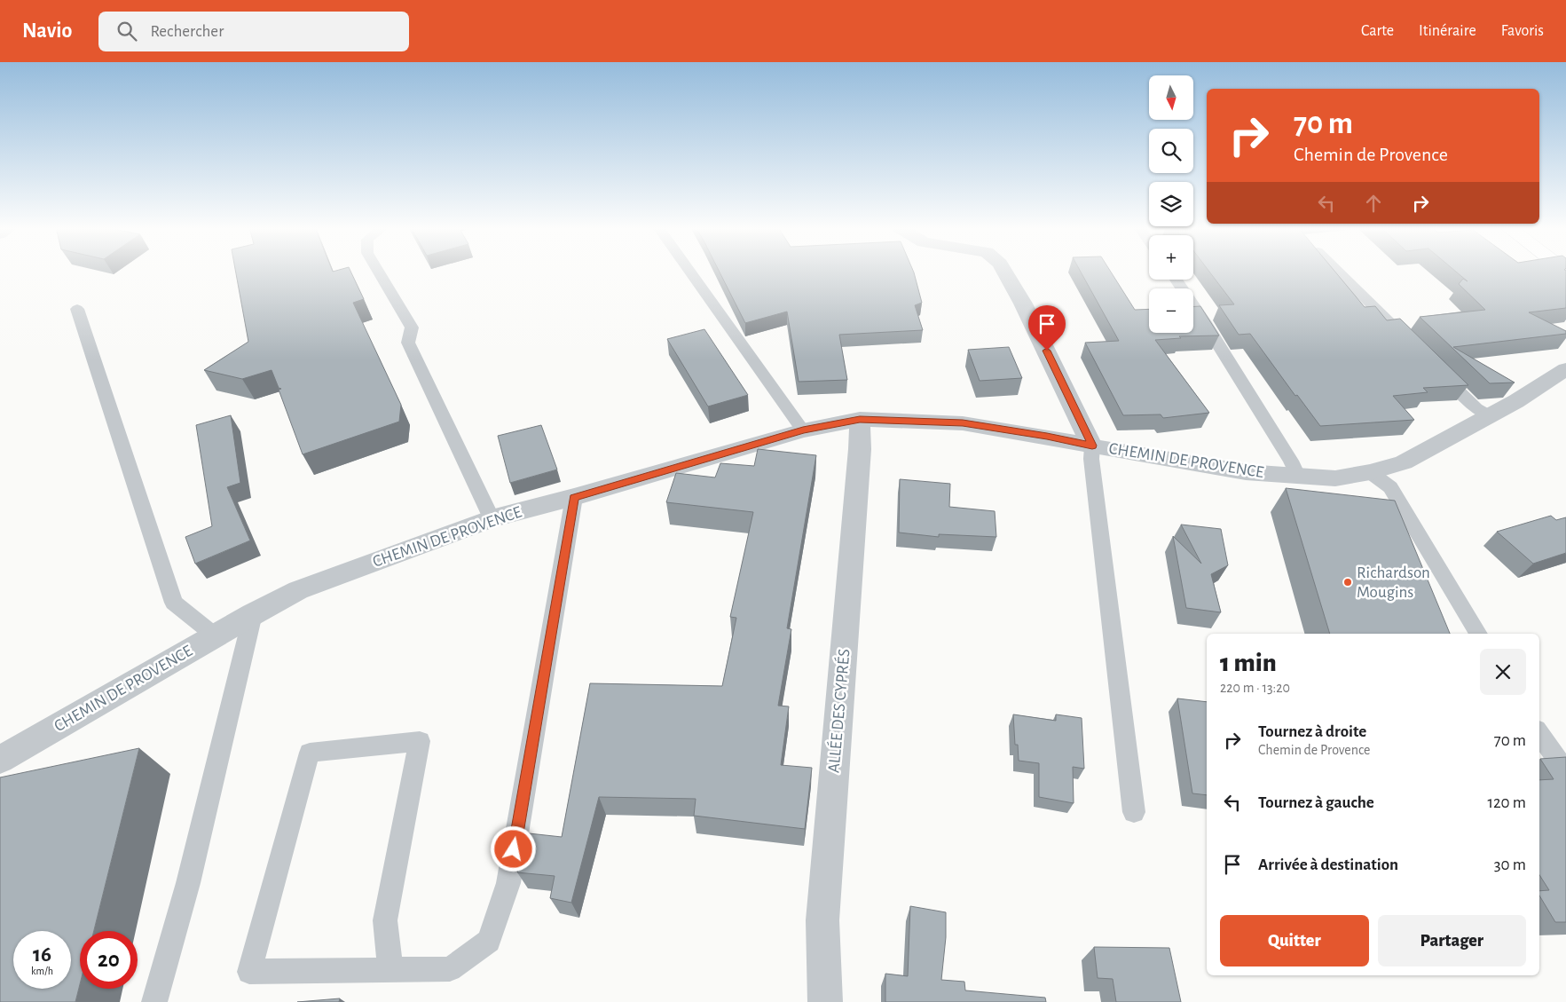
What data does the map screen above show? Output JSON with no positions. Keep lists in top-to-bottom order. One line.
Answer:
{"streets":{"street":["CHEMIN DE PROVENCE","ALLÉE DES CYPRÉS"]},"crossings":[["CHEMIN DE PROVENCE","ALLÉE DES CYPRÉS"]],"places":["Richardson Mougins"],"north":"bottom","page":{"header":"Navio","search":"Rechercher","nav":["Carte","Itinéraire","Favoris"],"map_buttons":["+","−"],"turn":["70 m","Chemin de Provence"],"heading":["1 min","220 m · 13:20"],"list":[{"name":"Tournez à droite","note":"Chemin de Provence","value":"70 m"},{"name":"Tournez à gauche","value":"120 m"},{"name":"Arrivée à destination","value":"30 m"}],"buttons":["Quitter","Partager"],"speed":"16 km/h","limit":"20"}}
